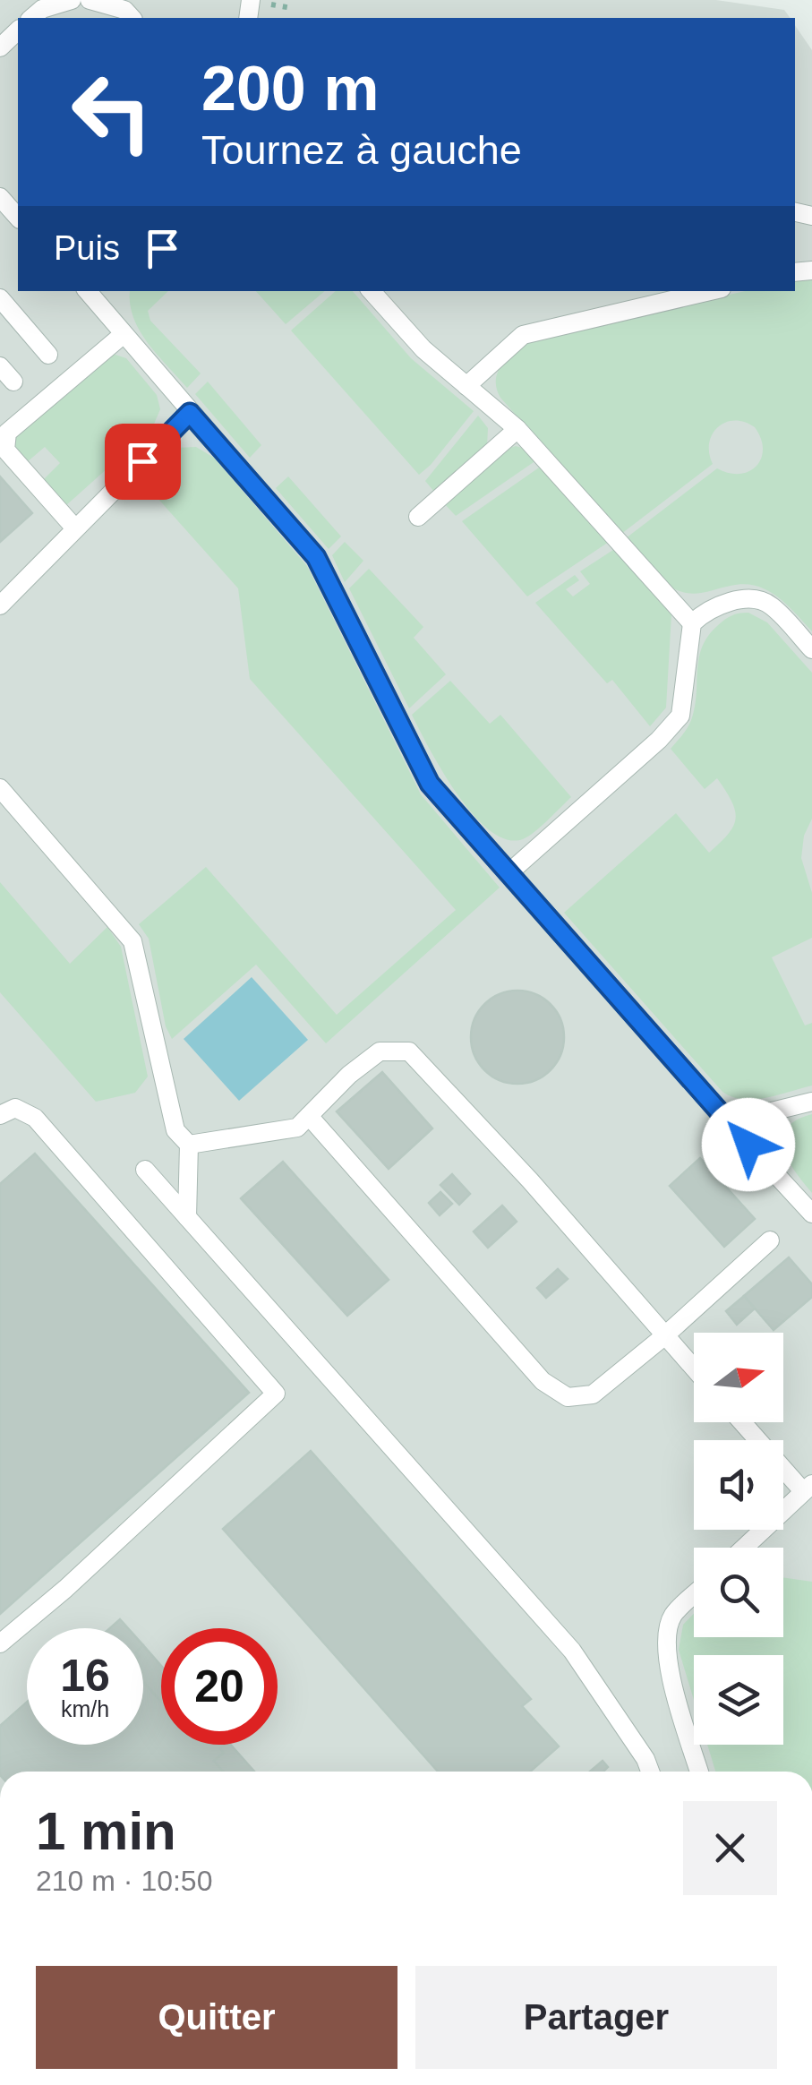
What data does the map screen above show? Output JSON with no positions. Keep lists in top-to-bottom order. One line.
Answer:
{"north":"right","page":{"turn":["200 m","Tournez à gauche"],"then":"Puis","speed":"16 km/h","limit":"20","heading":["1 min","210 m · 10:50"],"buttons":["Quitter","Partager"]}}
